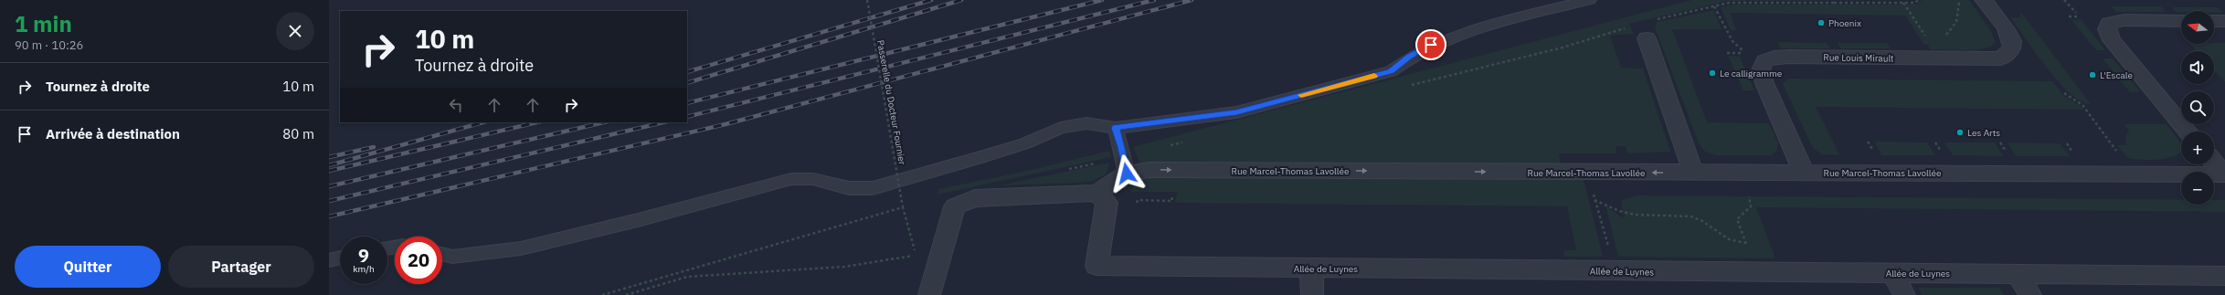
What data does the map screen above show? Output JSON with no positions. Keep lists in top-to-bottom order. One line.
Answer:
{"streets":{"street":["Rue Louis Mirault","Rue Marcel-Thomas Lavollée","Allée de Luynes"],"path":["Passerelle du Docteur Fournier"]},"crossings":[["Rue Louis Mirault","Rue Marcel-Thomas Lavollée"],["Rue Marcel-Thomas Lavollée","Allée de Luynes"]],"places":["Phoenix","Le calligramme","L'Escale","Les Arts"],"north":"left","page":{"heading":["1 min","90 m · 10:26"],"map_buttons":["+","−"],"turn":["10 m","Tournez à droite"],"list":[{"name":"Tournez à droite","value":"10 m"},{"name":"Arrivée à destination","value":"80 m"}],"speed":"9 km/h","limit":"20","buttons":["Quitter","Partager"]}}
